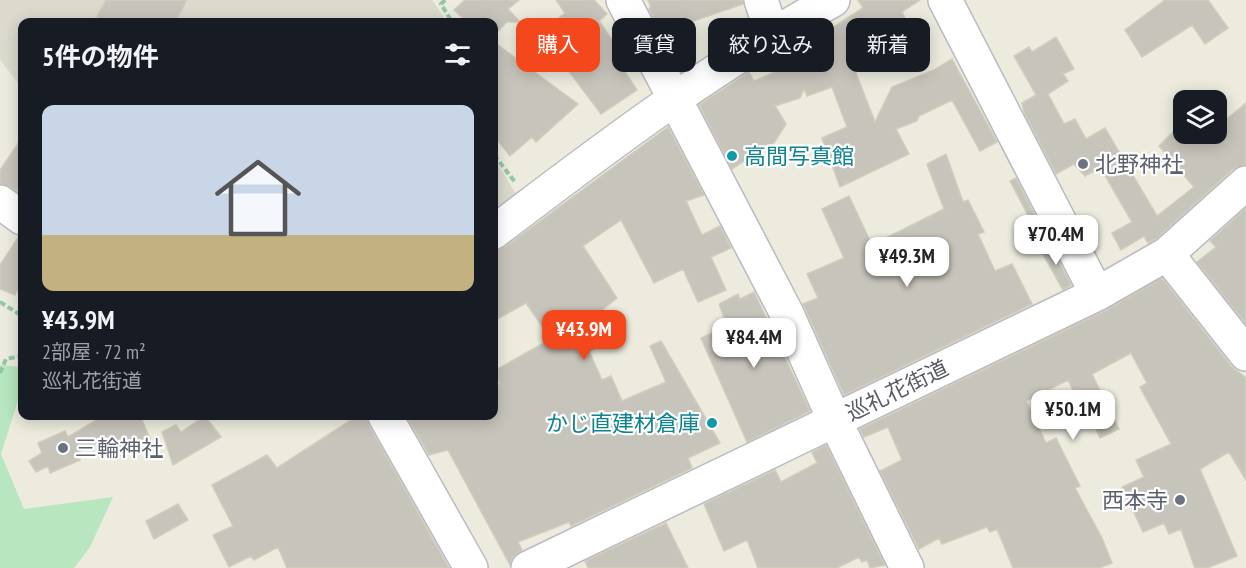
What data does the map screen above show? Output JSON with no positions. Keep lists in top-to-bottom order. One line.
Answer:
{"streets":{"street":["巡礼花街道"]},"places":["高間写真館","北野神社","かじ直建材倉庫","三輪神社","西本寺"],"page":{"chip":["購入","賃貸","絞り込み","新着"],"heading":"5件の物件","list":[{"name":"¥43.9M","note":"2部屋 · 72 m² · 巡礼花街道"}],"price":["¥70.4M","¥49.3M","¥43.9M","¥84.4M","¥50.1M"]}}
